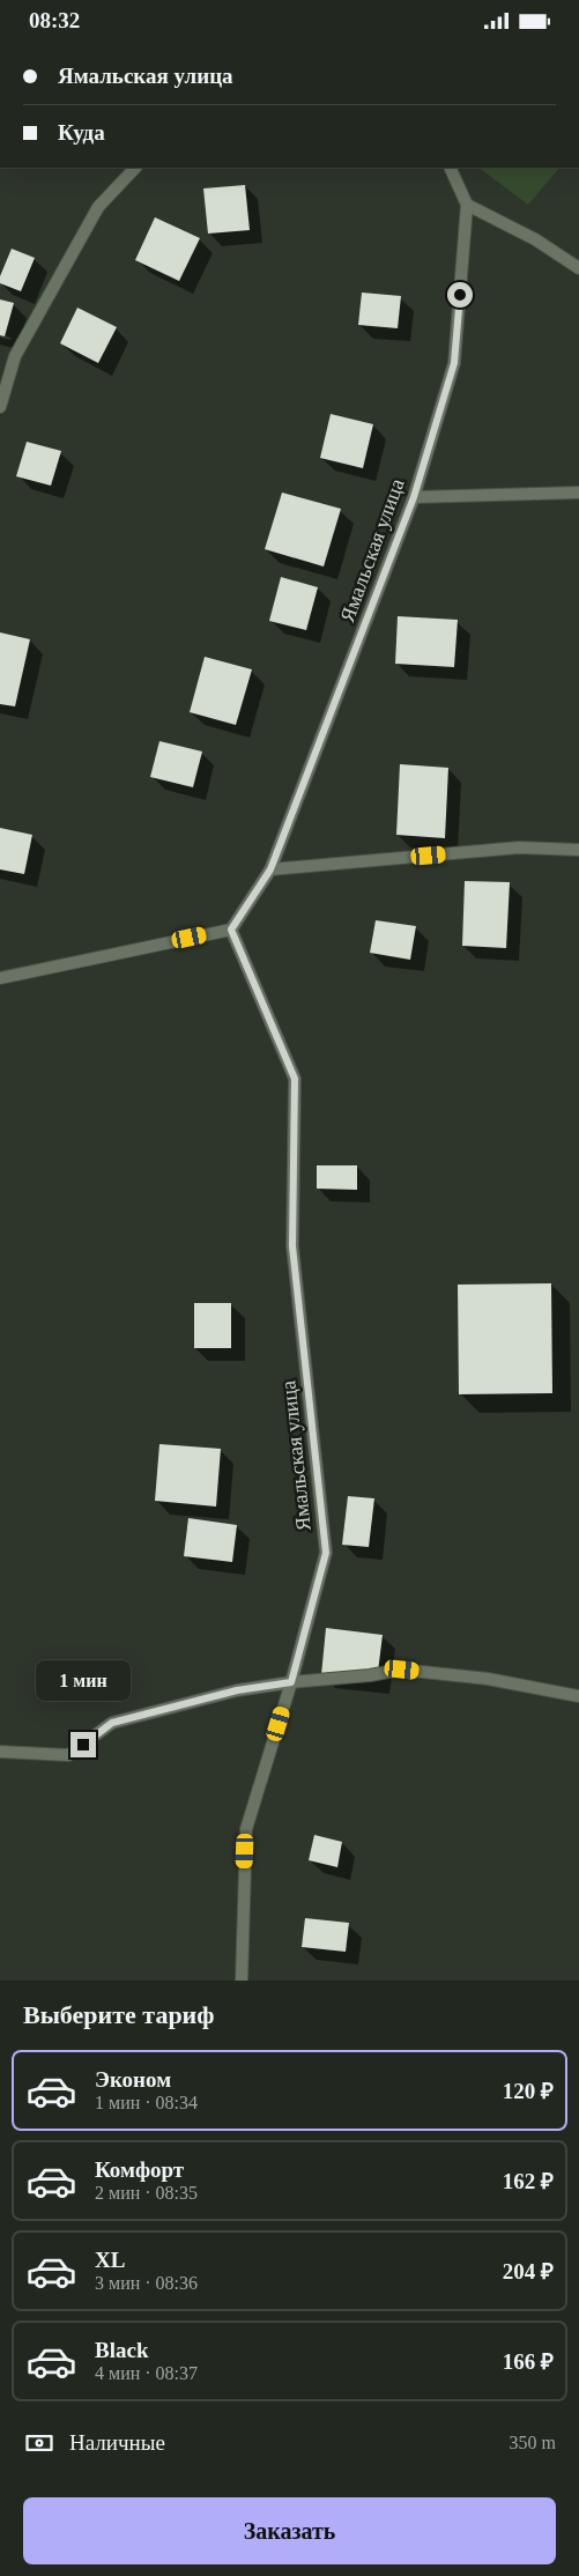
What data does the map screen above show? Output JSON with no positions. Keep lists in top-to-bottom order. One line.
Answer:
{"streets":{"street":["Ямальская улица"]},"page":{"status":"08:32","banner":["Ямальская улица","Куда"],"bubble":"1 мин","heading":"Выберите тариф","list":[{"name":"Эконом","note":"1 мин · 08:34","value":"120 ₽"},{"name":"Комфорт","note":"2 мин · 08:35","value":"162 ₽"},{"name":"XL","note":"3 мин · 08:36","value":"204 ₽"},{"name":"Black","note":"4 мин · 08:37","value":"166 ₽"}],"pay":["Наличные","350 m"],"buttons":"Заказать"}}
